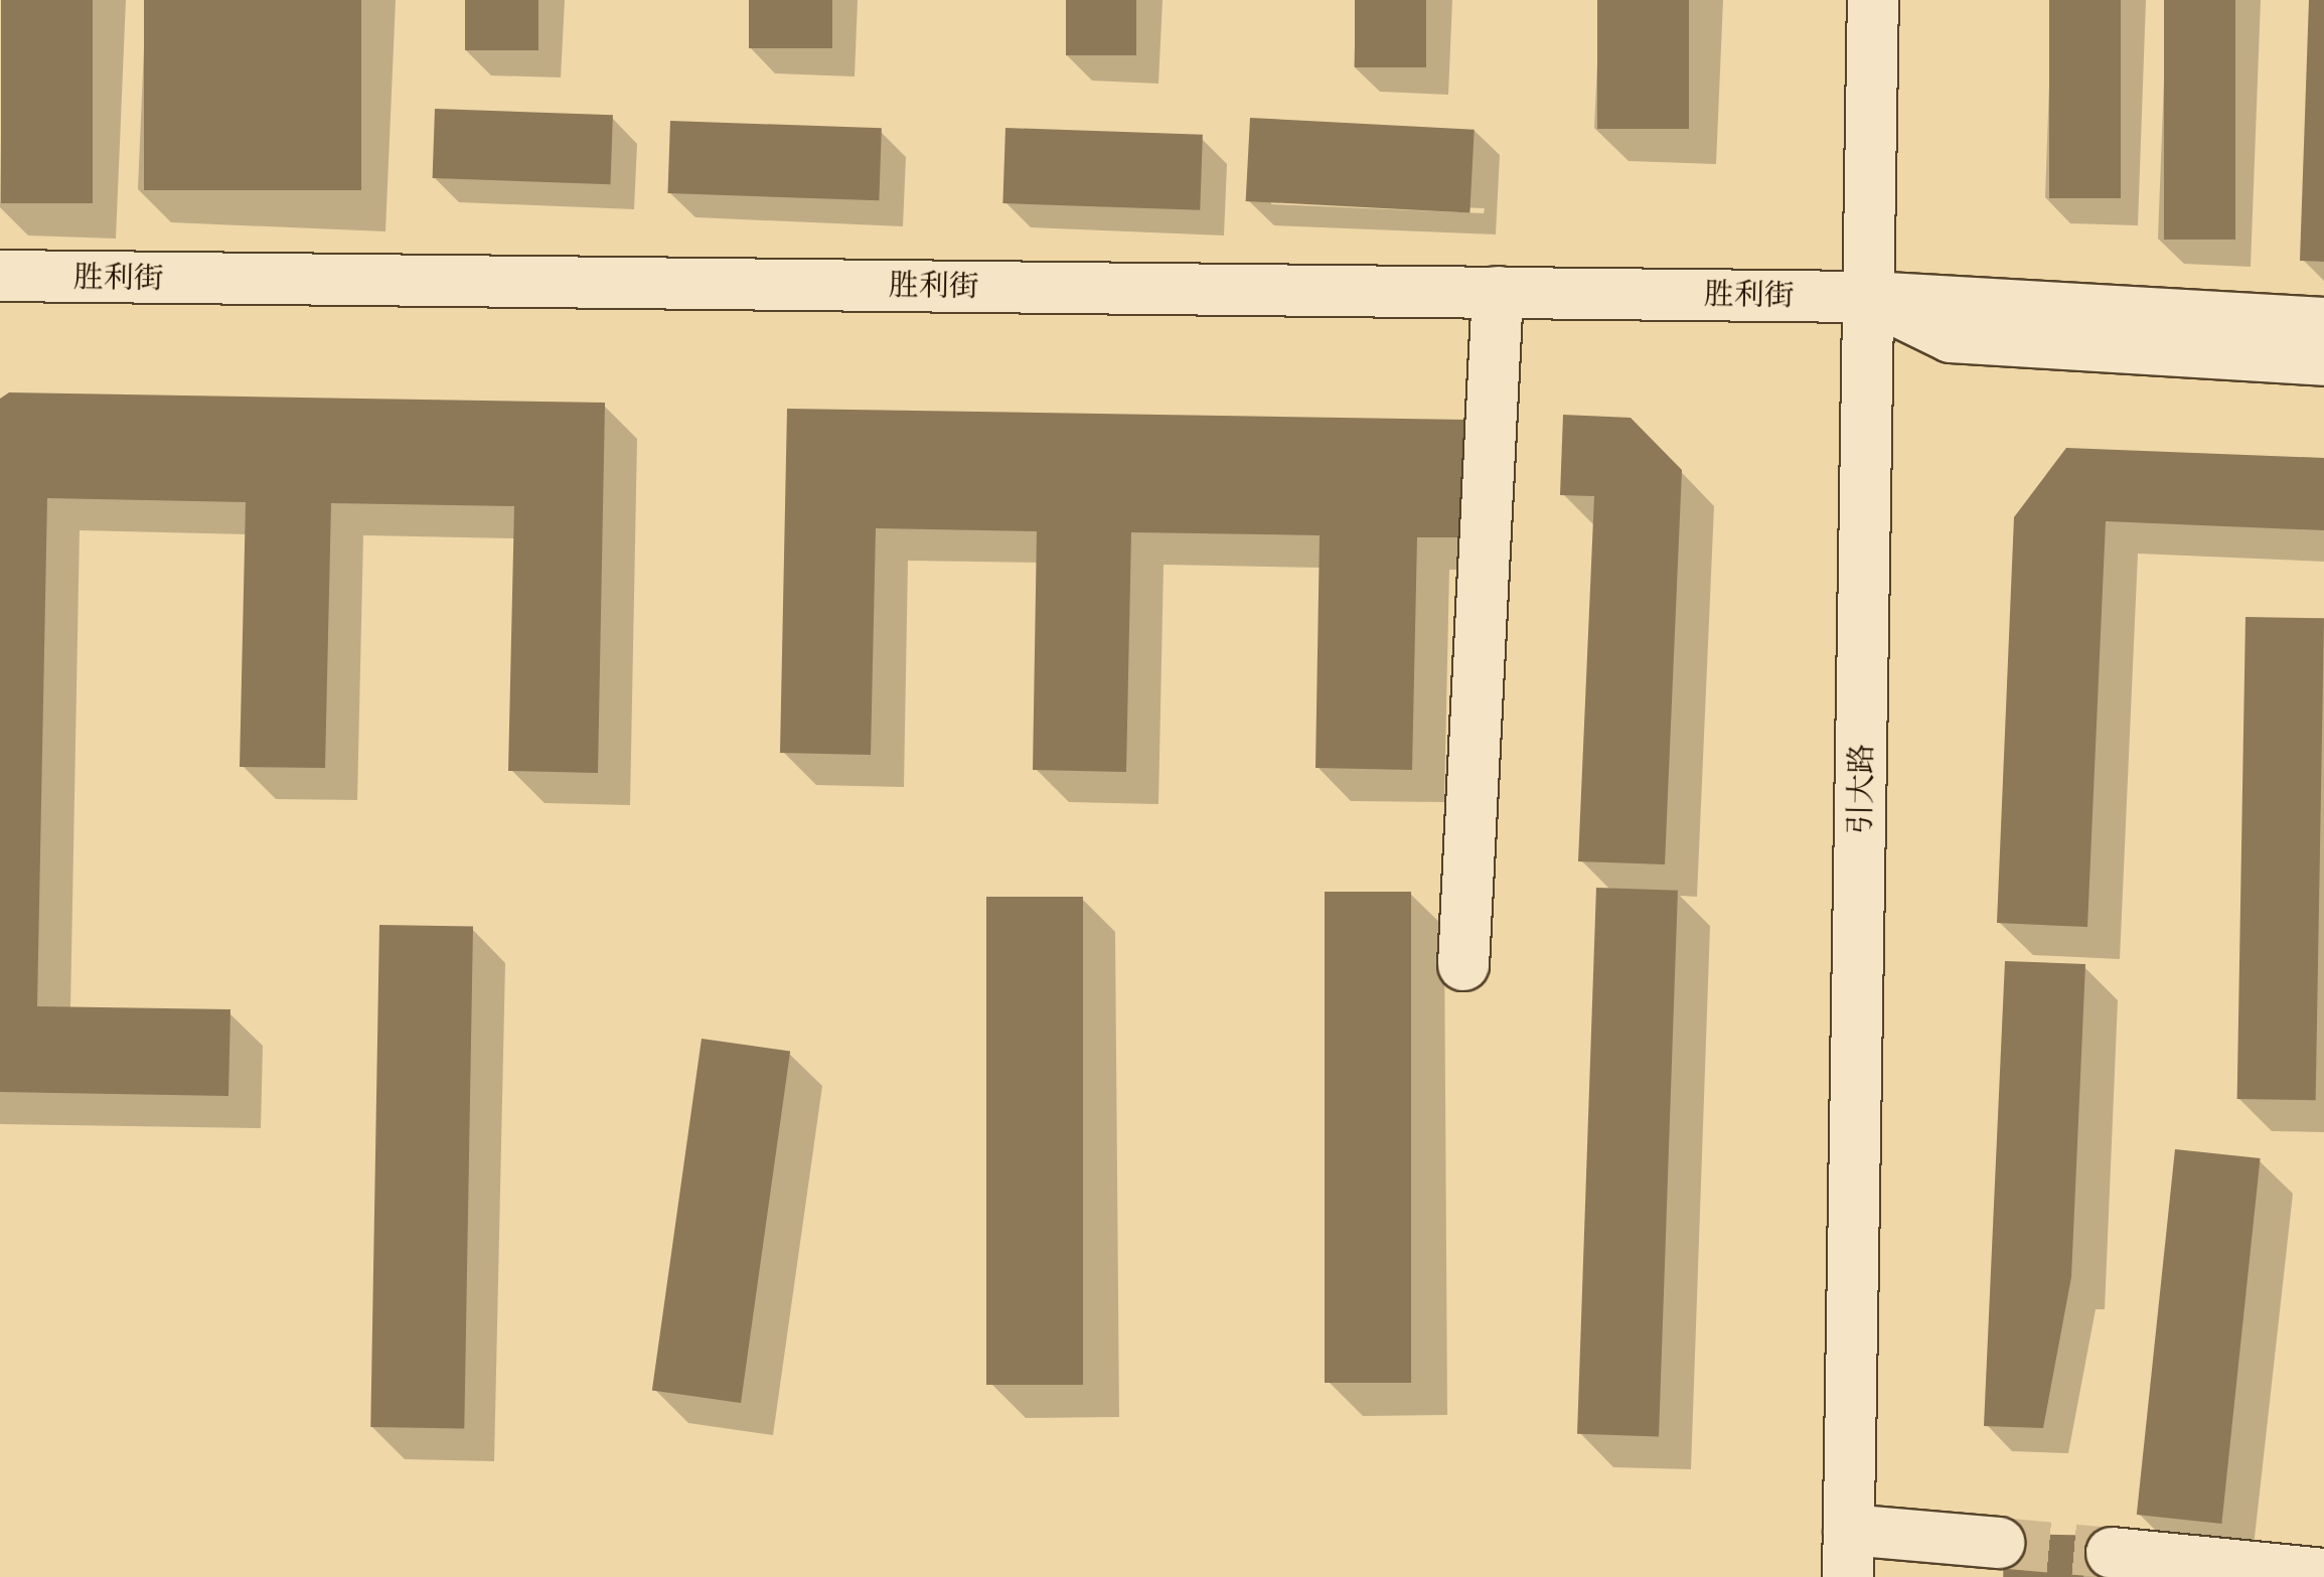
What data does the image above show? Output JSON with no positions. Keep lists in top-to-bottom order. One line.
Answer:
{"streets":{"street":["胜利街","引大路"]},"crossings":[["胜利街","引大路"]]}
